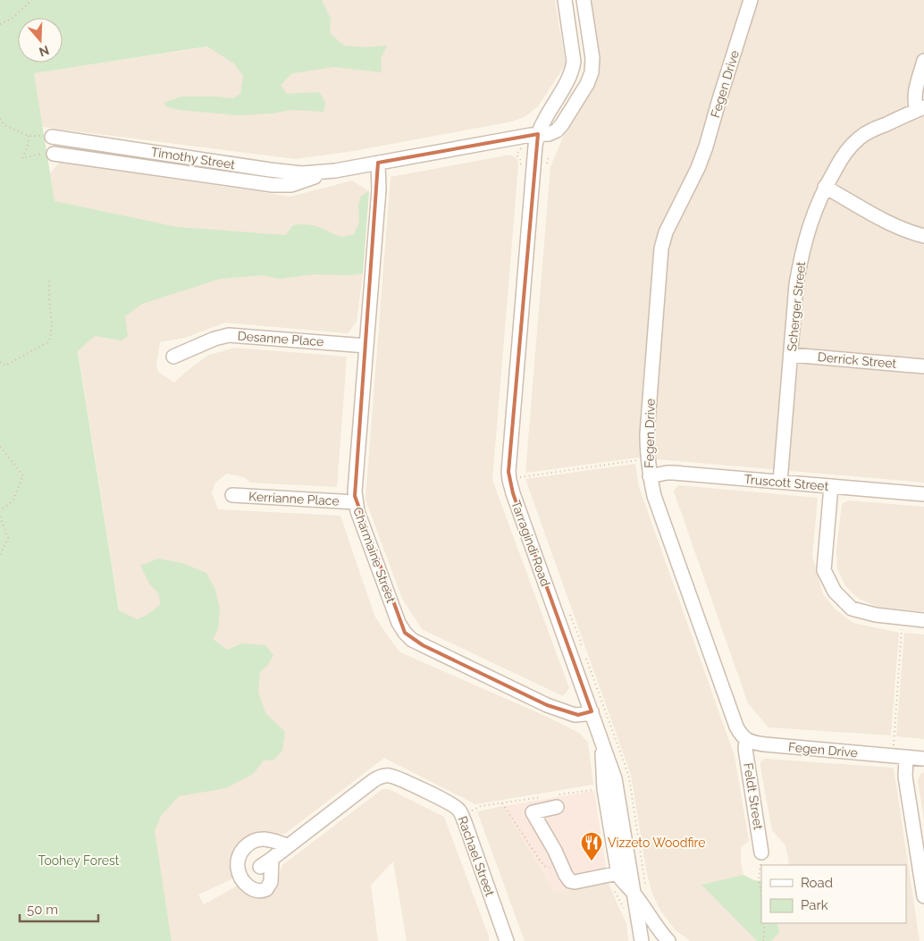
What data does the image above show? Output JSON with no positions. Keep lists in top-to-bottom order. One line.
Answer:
{"streets":{"street":["Fegen Drive","Timothy Street","Scherger Street","Desanne Place","Derrick Street","Truscott Street","Kerrianne Place","Tarragindi Road","Charmaine Street","Feldt Street","Rachael Street"]},"crossings":[["Fegen Drive","Truscott Street"],["Fegen Drive","Feldt Street"],["Timothy Street","Tarragindi Road"],["Timothy Street","Charmaine Street"],["Scherger Street","Derrick Street"],["Scherger Street","Truscott Street"],["Desanne Place","Charmaine Street"],["Kerrianne Place","Charmaine Street"],["Tarragindi Road","Charmaine Street"]],"parks":["Toohey Forest"],"places":{"restaurant":["Vizzeto Woodfire"]},"legend":["Road","Park"],"scale_bar":"50 m","north":"bottom"}
